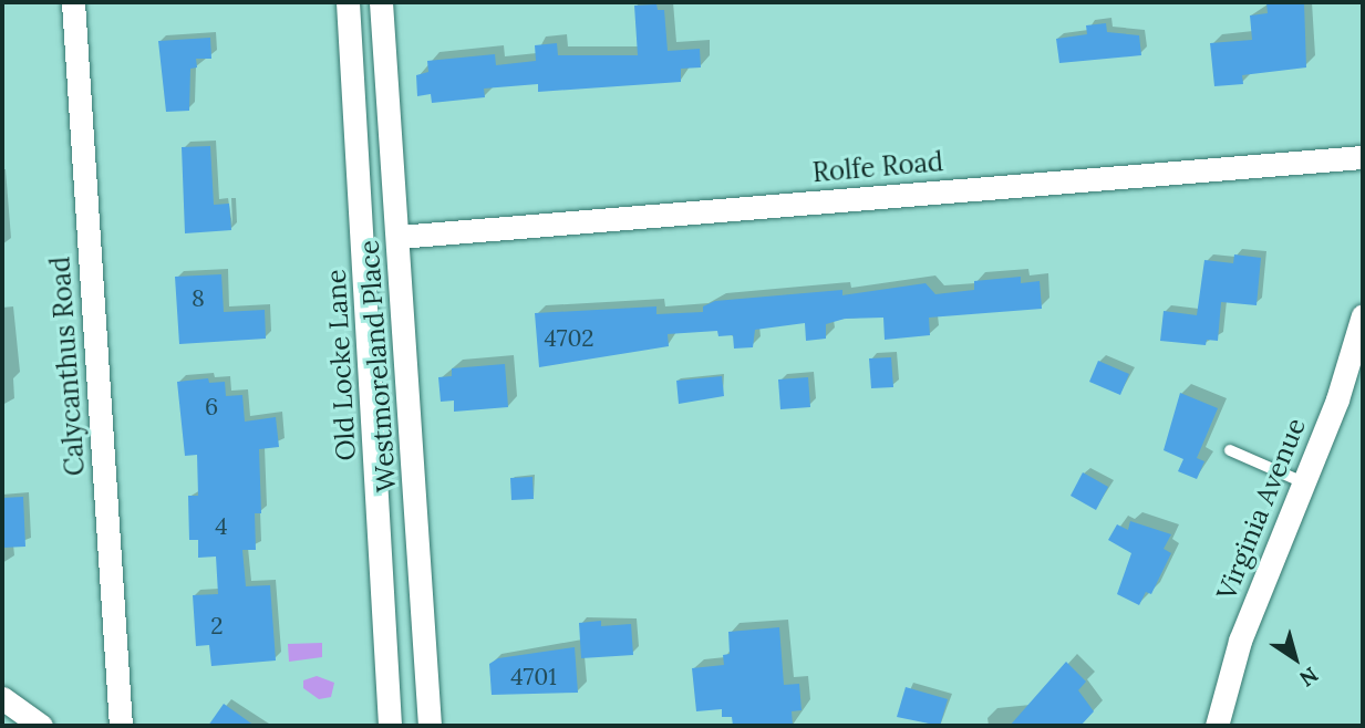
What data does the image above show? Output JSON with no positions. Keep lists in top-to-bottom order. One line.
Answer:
{"streets":{"street":["Rolfe Road","Old Locke Lane","Calycanthus Road","Westmoreland Place","Virginia Avenue"]},"crossings":[["Rolfe Road","Westmoreland Place"]],"house_numbers":["8","4702","6","4","2","4701"],"north":"bottom right"}
